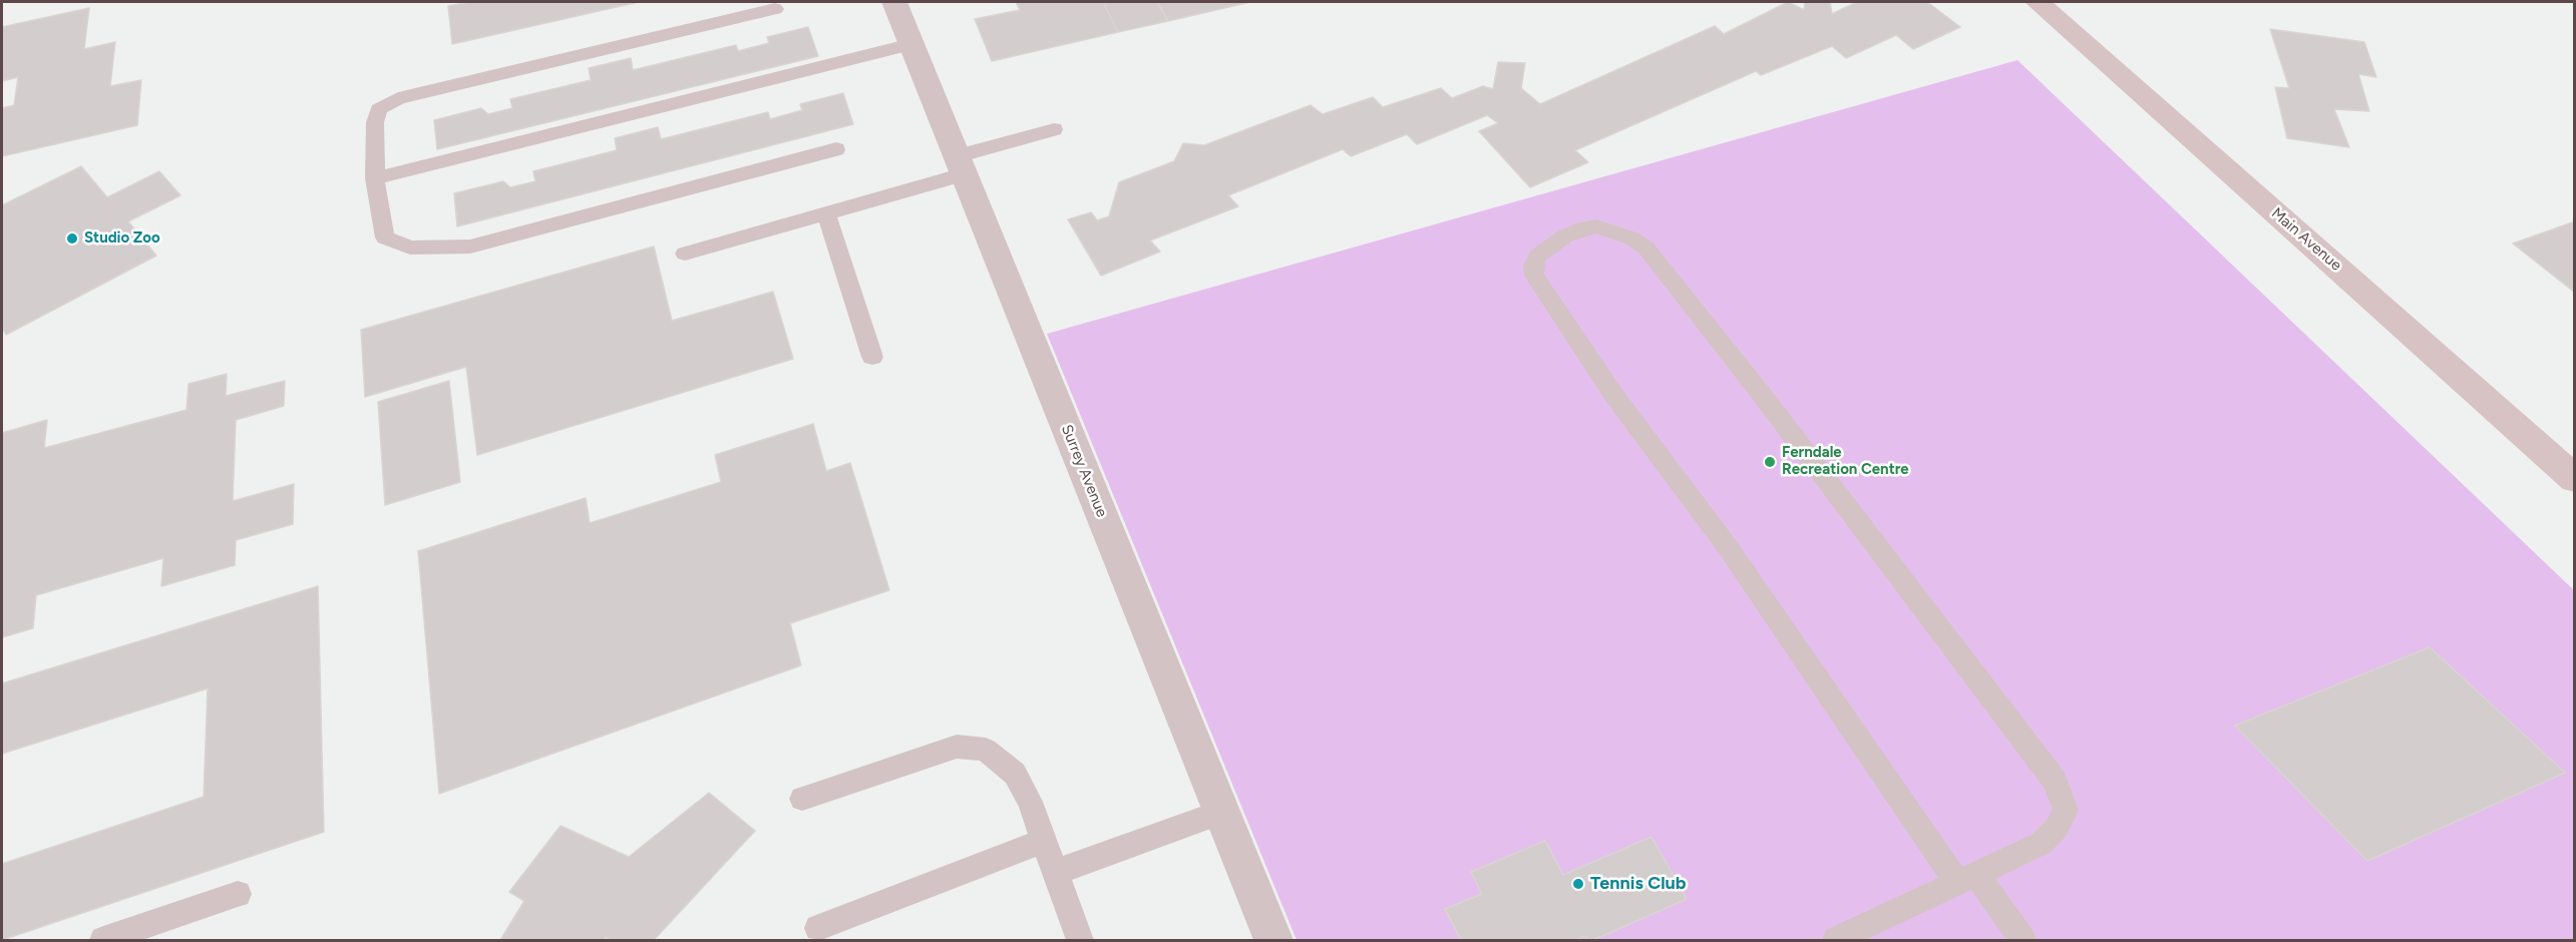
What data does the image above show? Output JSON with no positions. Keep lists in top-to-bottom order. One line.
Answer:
{"streets":{"street":["Main Avenue","Surrey Avenue"]},"places":["Studio Zoo","Ferndale Recreation Centre","Tennis Club"]}
